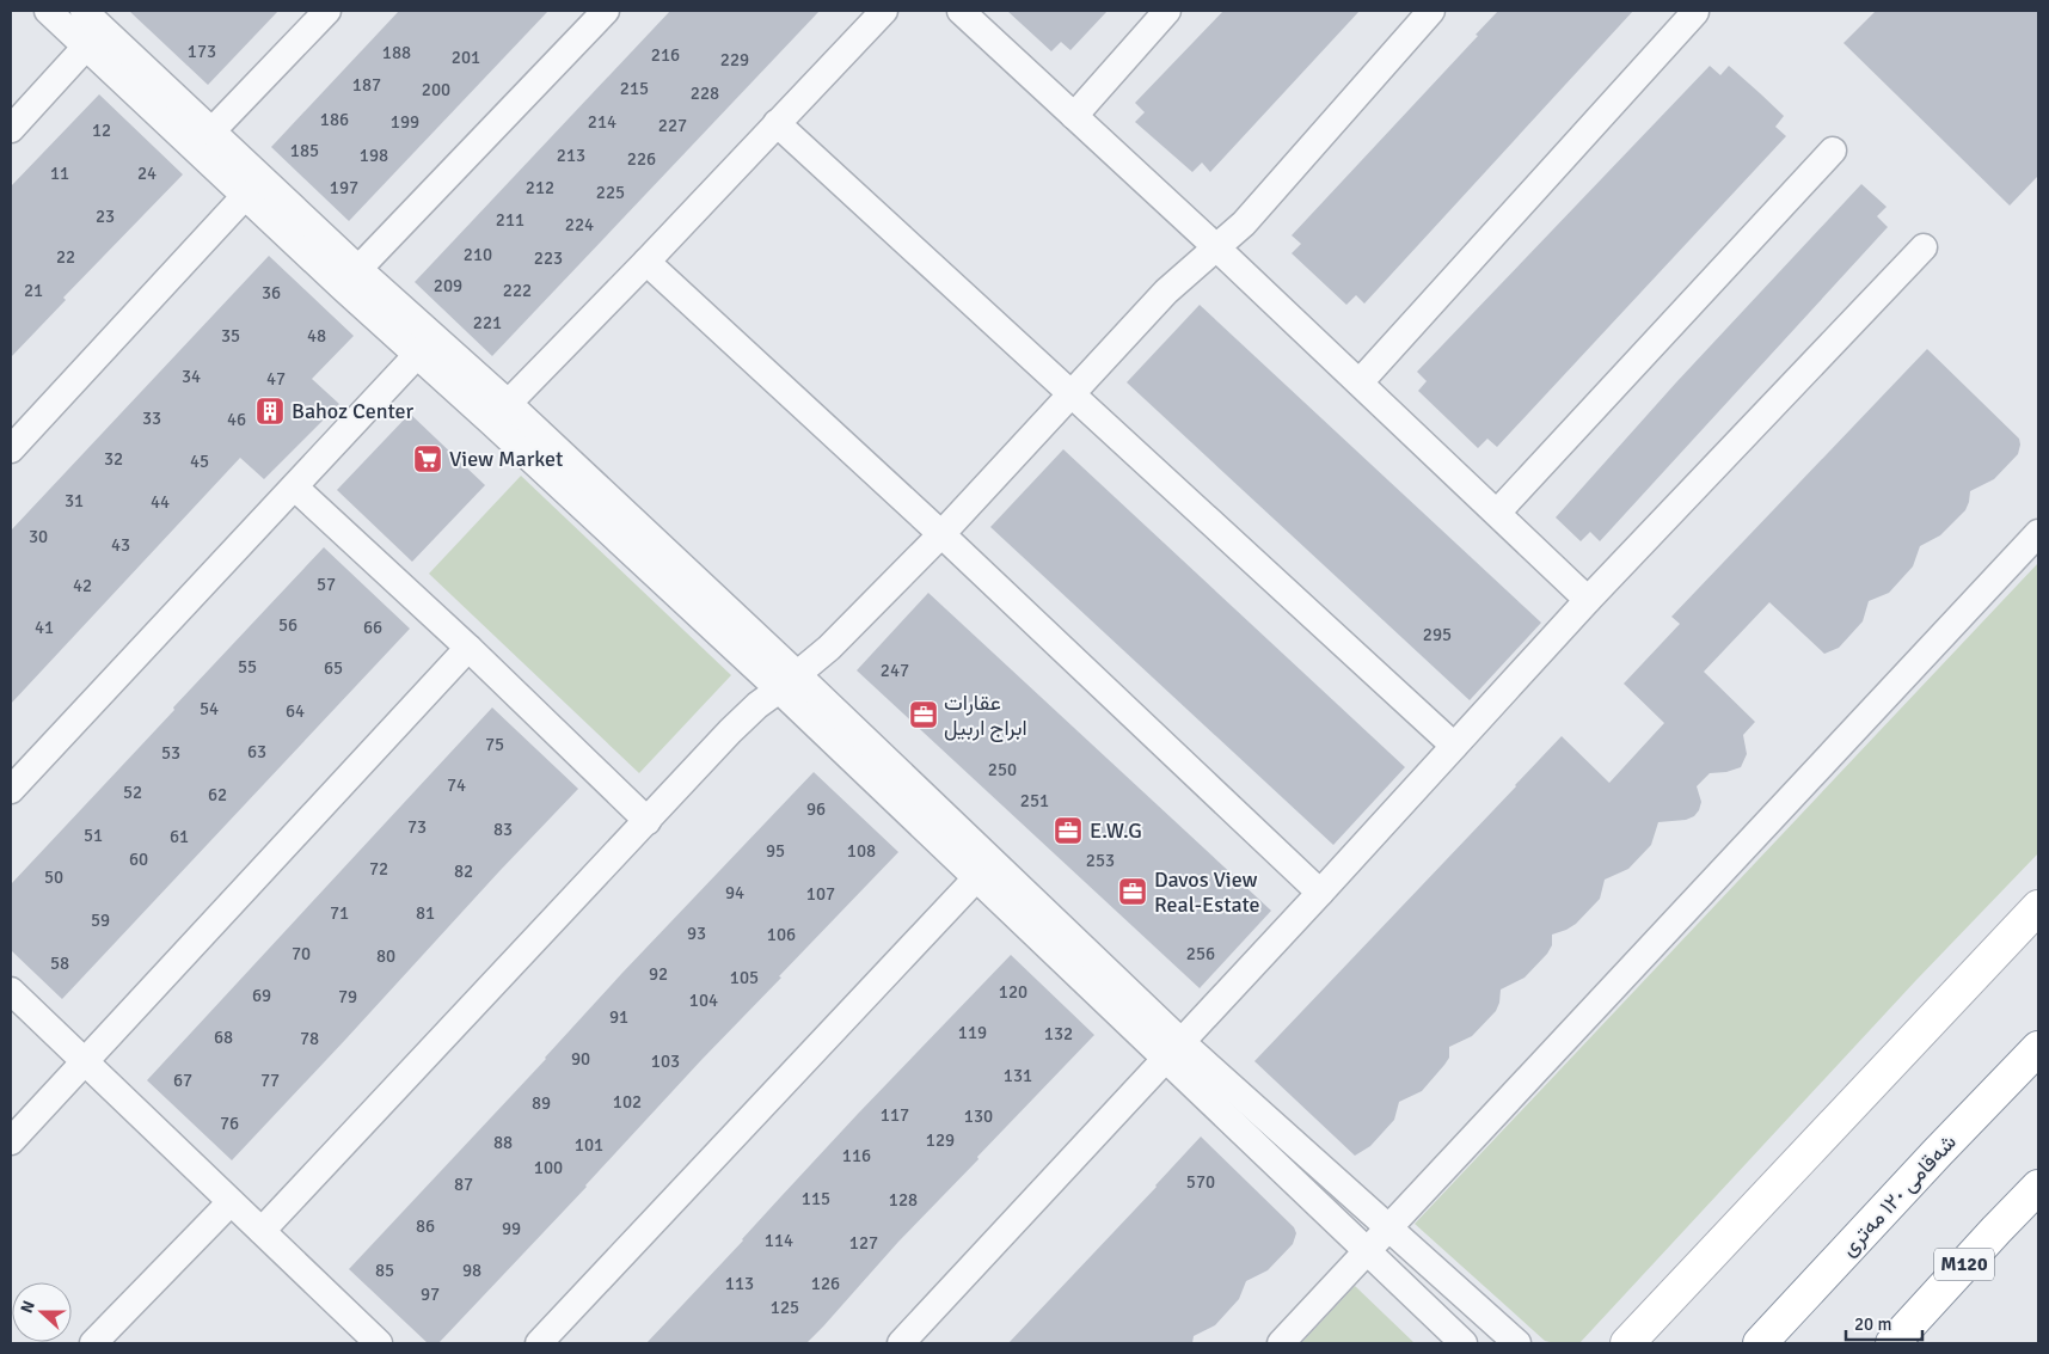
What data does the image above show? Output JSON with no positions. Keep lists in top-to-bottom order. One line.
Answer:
{"streets":{"main road":["شەقامی ١٢٠ مەتری","M120"]},"places":{"building":["Bahoz Center"],"supermarket":["View Market"],"office":["عقارات ابراج اربیل","E.W.G","Davos View Real-Estate"]},"house_numbers":["173","188","216","201","229","187","215","200","228","186","199","214","227","12","185","198","213","226","11","24","197","212","225","23","211","224","210","22","223","209","21","222","36","221","35","48","34","47","33","46","32","45","31","44","30","43","57","42","56","41","66","295","55","65","247","54","64","75","63","53","250","74","52","62","251","96","73","83","51","61","95","108","60","253","72","82","50","94","107","71","81","59","93","106","70","256","80","58","92","105","120","69","79","104","91","119","132","68","78","90","103","131","67","77","102","89","117","130","76","129","88","101","116","100","570","87","115","128","86","99","114","127","85","98","113","126","97","125"],"scale_bar":"20 m","north":"left"}
